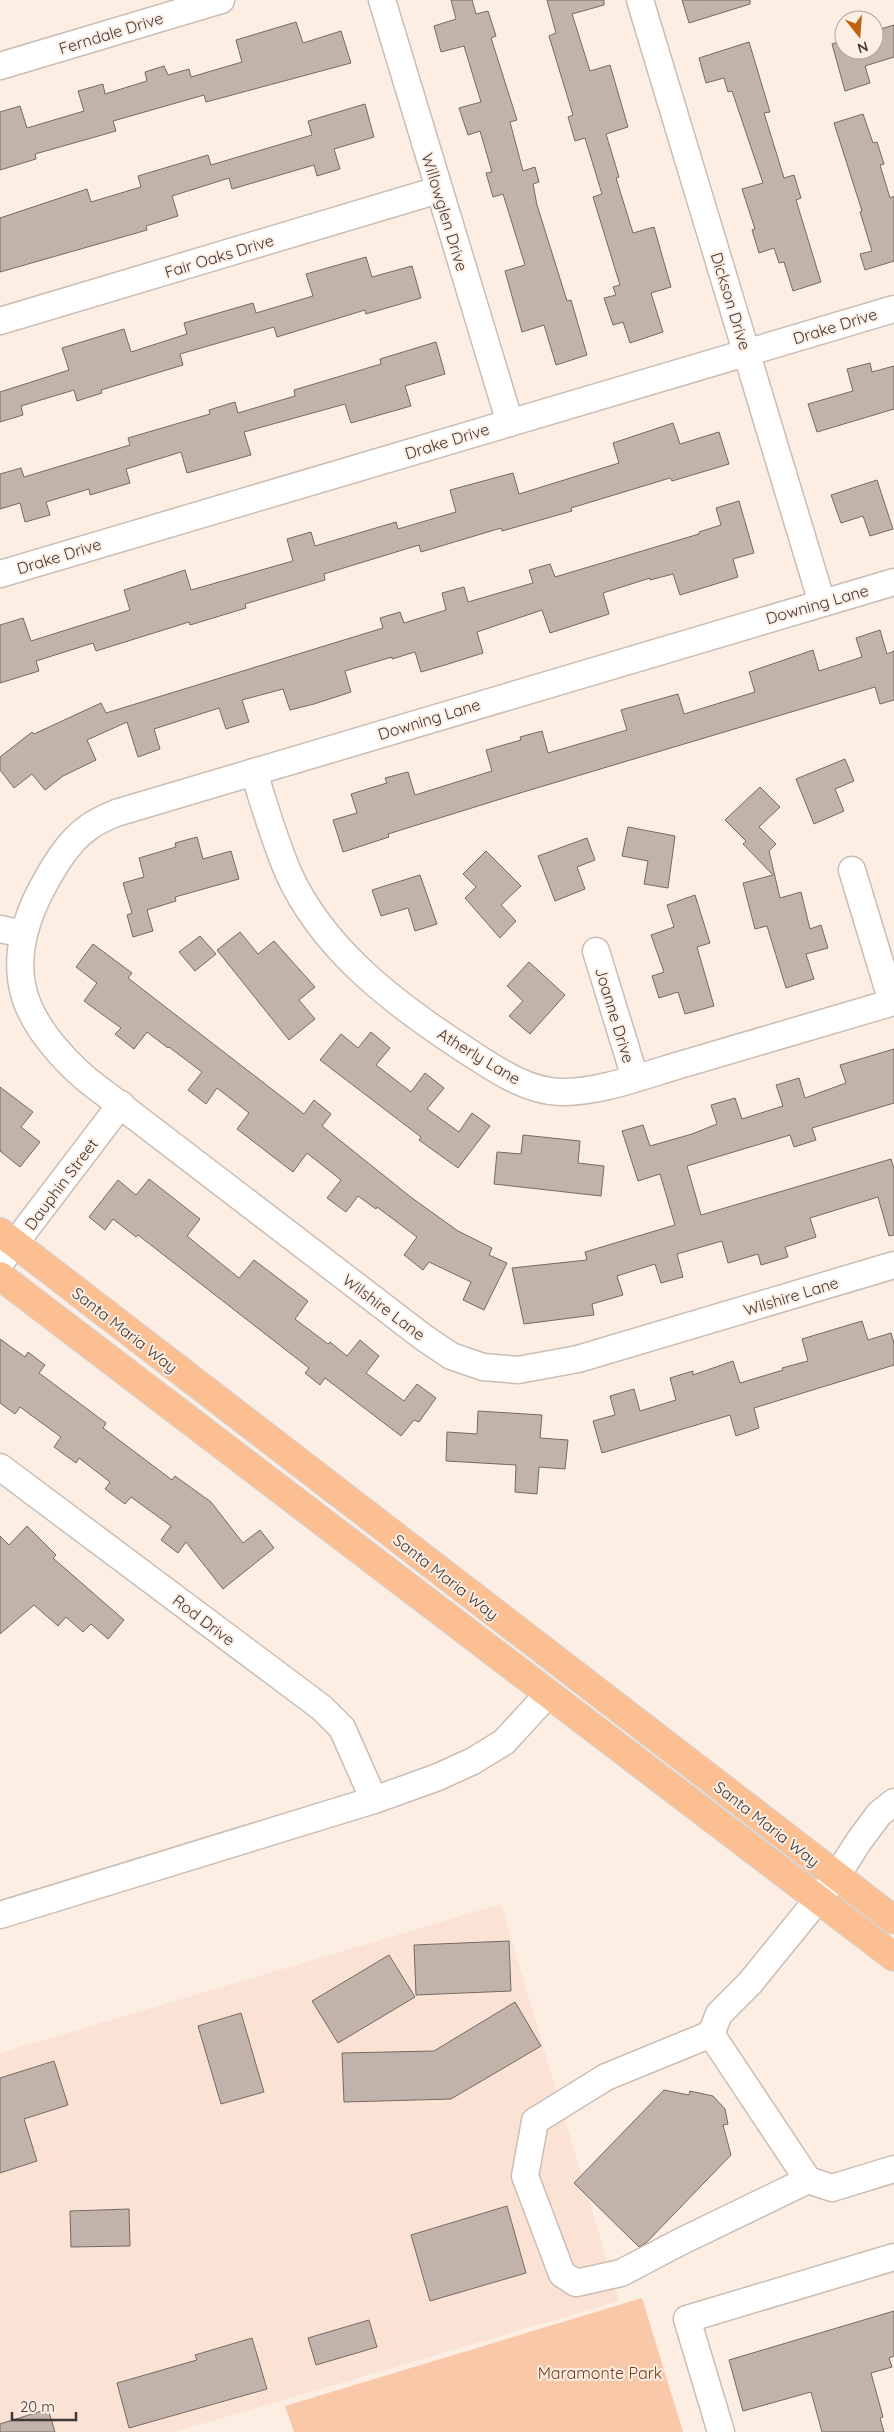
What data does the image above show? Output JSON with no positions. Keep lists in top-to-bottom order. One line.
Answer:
{"streets":{"main road":["Santa Maria Way"],"street":["Ferndale Drive","Willowglen Drive","Fair Oaks Drive","Dickson Drive","Drake Drive","Downing Lane","Joanne Drive","Atherly Lane","Dauphin Street","Wilshire Lane","Rod Drive"]},"crossings":[["Willowglen Drive","Fair Oaks Drive"],["Willowglen Drive","Drake Drive"],["Dickson Drive","Drake Drive"],["Dickson Drive","Downing Lane"],["Downing Lane","Atherly Lane"],["Downing Lane","Wilshire Lane"],["Joanne Drive","Atherly Lane"],["Dauphin Street","Wilshire Lane"],["Dauphin Street","Santa Maria Way"]],"parks":["Maramonte Park"],"scale_bar":"20 m","north":"bottom"}
